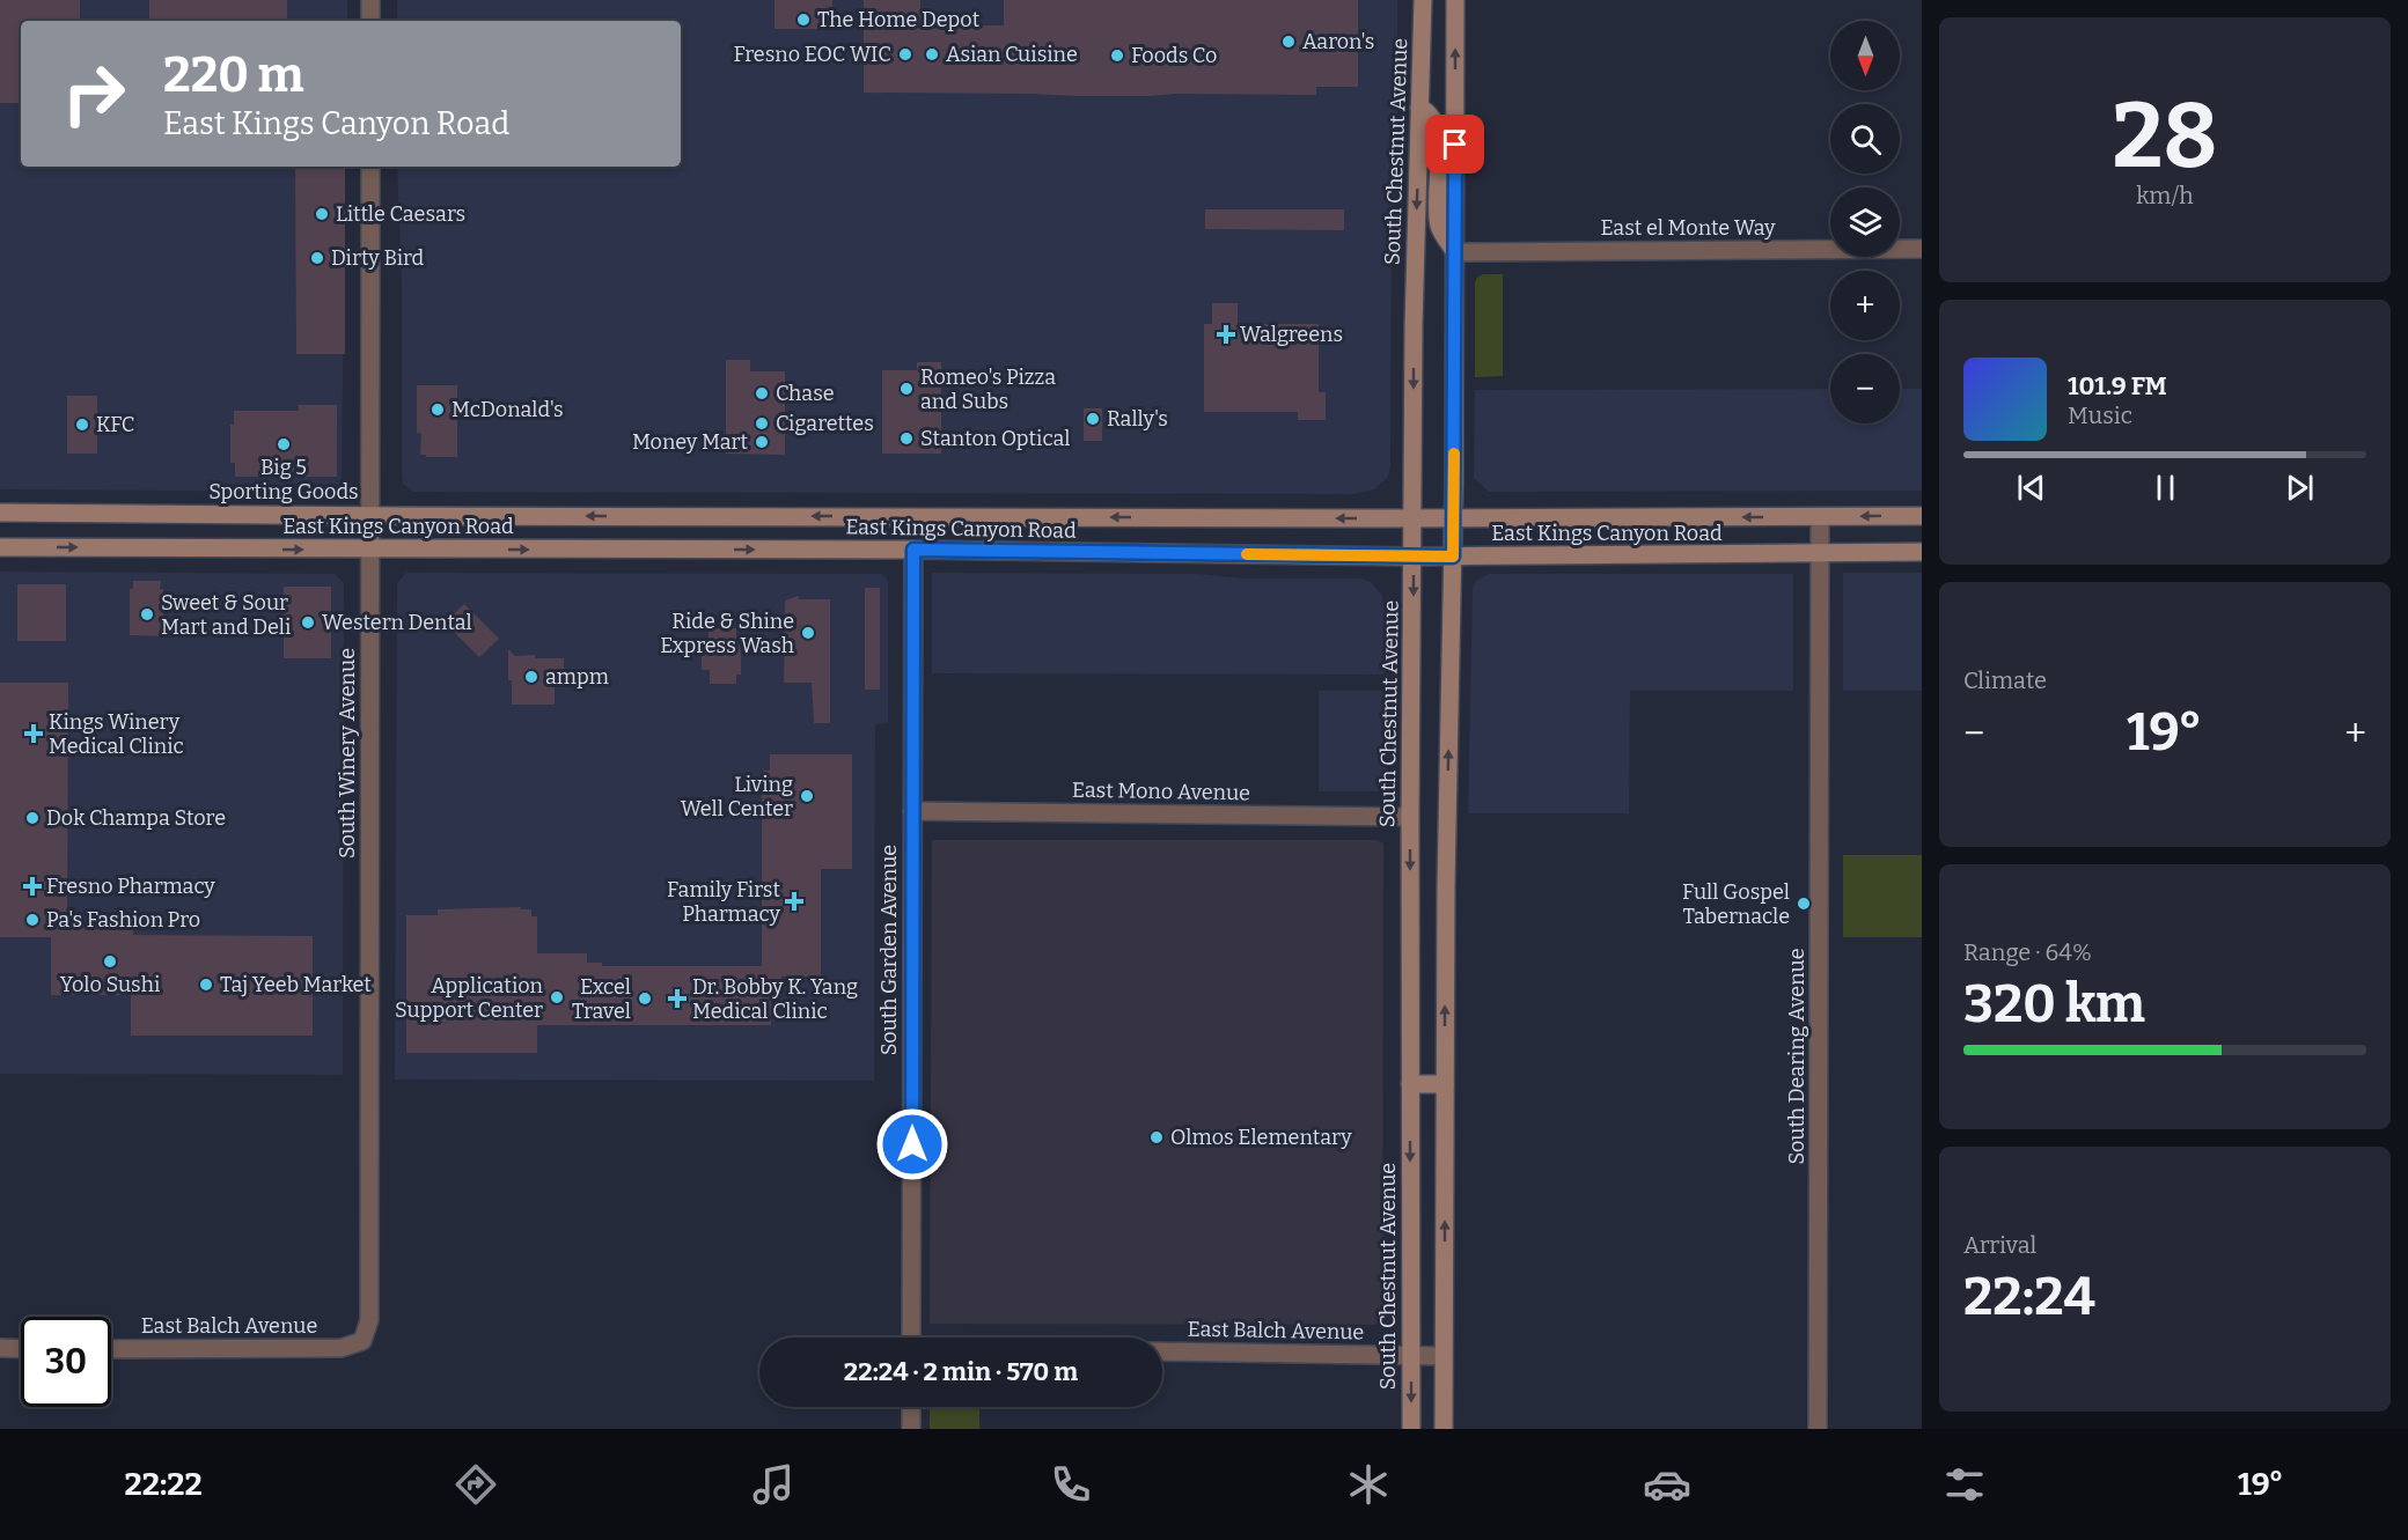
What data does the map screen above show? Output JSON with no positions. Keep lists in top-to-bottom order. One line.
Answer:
{"streets":{"main road":["South Chestnut Avenue","East Kings Canyon Road"],"street":["East el Monte Way","South Winery Avenue","East Mono Avenue","South Garden Avenue","South Dearing Avenue","East Balch Avenue"]},"crossings":[["South Chestnut Avenue","East Kings Canyon Road"],["South Chestnut Avenue","East Mono Avenue"],["South Chestnut Avenue","East Balch Avenue"],["East Kings Canyon Road","South Winery Avenue"],["East Kings Canyon Road","South Garden Avenue"],["East Kings Canyon Road","South Dearing Avenue"],["South Winery Avenue","East Balch Avenue"],["East Mono Avenue","South Garden Avenue"]],"places":{"other":["The Home Depot","Aaron's","Fresno EOC WIC","Asian Cuisine","Foods Co","Little Caesars","Dirty Bird","Romeo's Pizza and Subs","Chase","McDonald's","Rally's","Cigarettes","KFC","Stanton Optical","Money Mart","Big 5 Sporting Goods","Sweet & Sour Mart and Deli","Western Dental","Ride & Shine Express Wash","ampm","Living Well Center","Dok Champa Store","Full Gospel Tabernacle","Pa's Fashion Pro","Yolo Sushi","Taj Yeeb Market","Application Support Center","Excel Travel","Olmos Elementary"],"health":["Walgreens","Kings Winery Medical Clinic","Fresno Pharmacy","Family First Pharmacy","Dr. Bobby K. Yang Medical Clinic"]},"north":"bottom","page":{"tile":[["28","km/h"],"Climate",["Range · 64%","320 km"],["Arrival","22:24"]],"map_buttons":["+","−"],"turn":["220 m","East Kings Canyon Road"],"song":["101.9 FM","Music"],"heat":["−","19°","+"],"limit":"30","trip":"22:24 · 2 min · 570 m","tabs":["22:22","19°"]}}
